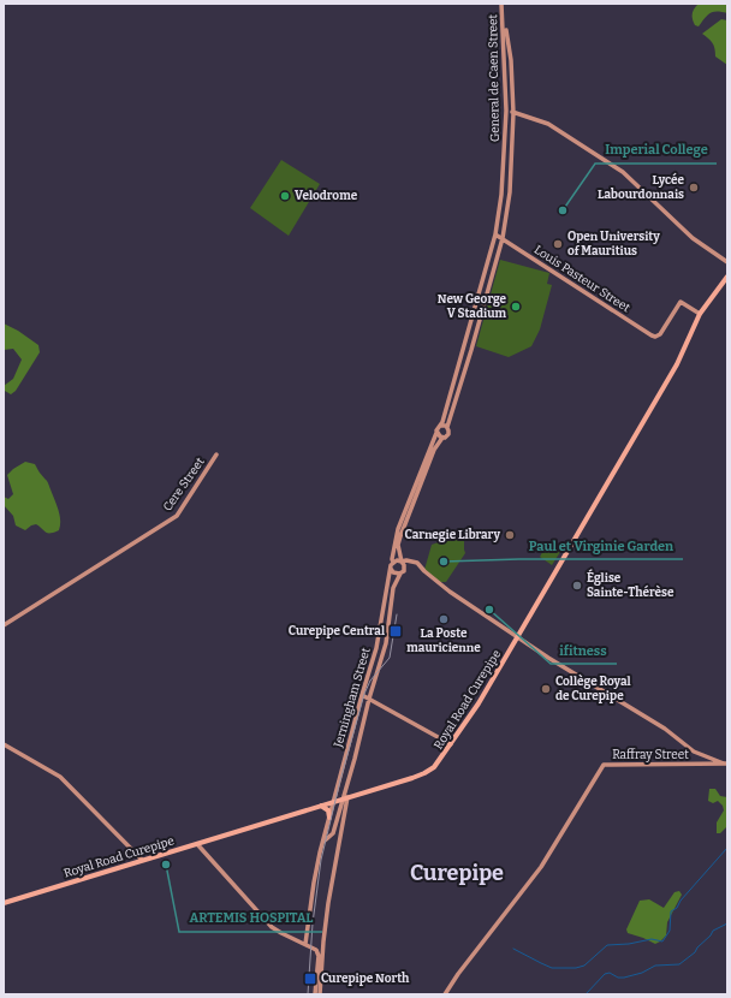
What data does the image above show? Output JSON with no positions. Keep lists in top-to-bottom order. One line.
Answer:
{"streets":{"main road":["Royal Road Curepipe"],"street":["General de Caen Street","Louis Pasteur Street","Cere Street","Jerningham Street","Raffray Street"]},"crossings":[["General de Caen Street","Louis Pasteur Street"],["Louis Pasteur Street","Royal Road Curepipe"],["Jerningham Street","Royal Road Curepipe"]],"districts":["Curepipe"],"places":{"other":["Lycée Labourdonnais","Velodrome","Imperial College","Open University of Mauritius","New George V Stadium","Carnegie Library","Paul et Virginie Garden","Église Sainte-Thérèse","ifitness","La Poste mauricienne","Collège Royal de Curepipe","ARTEMIS HOSPITAL"],"transit":["Curepipe Central","Curepipe North"]}}
